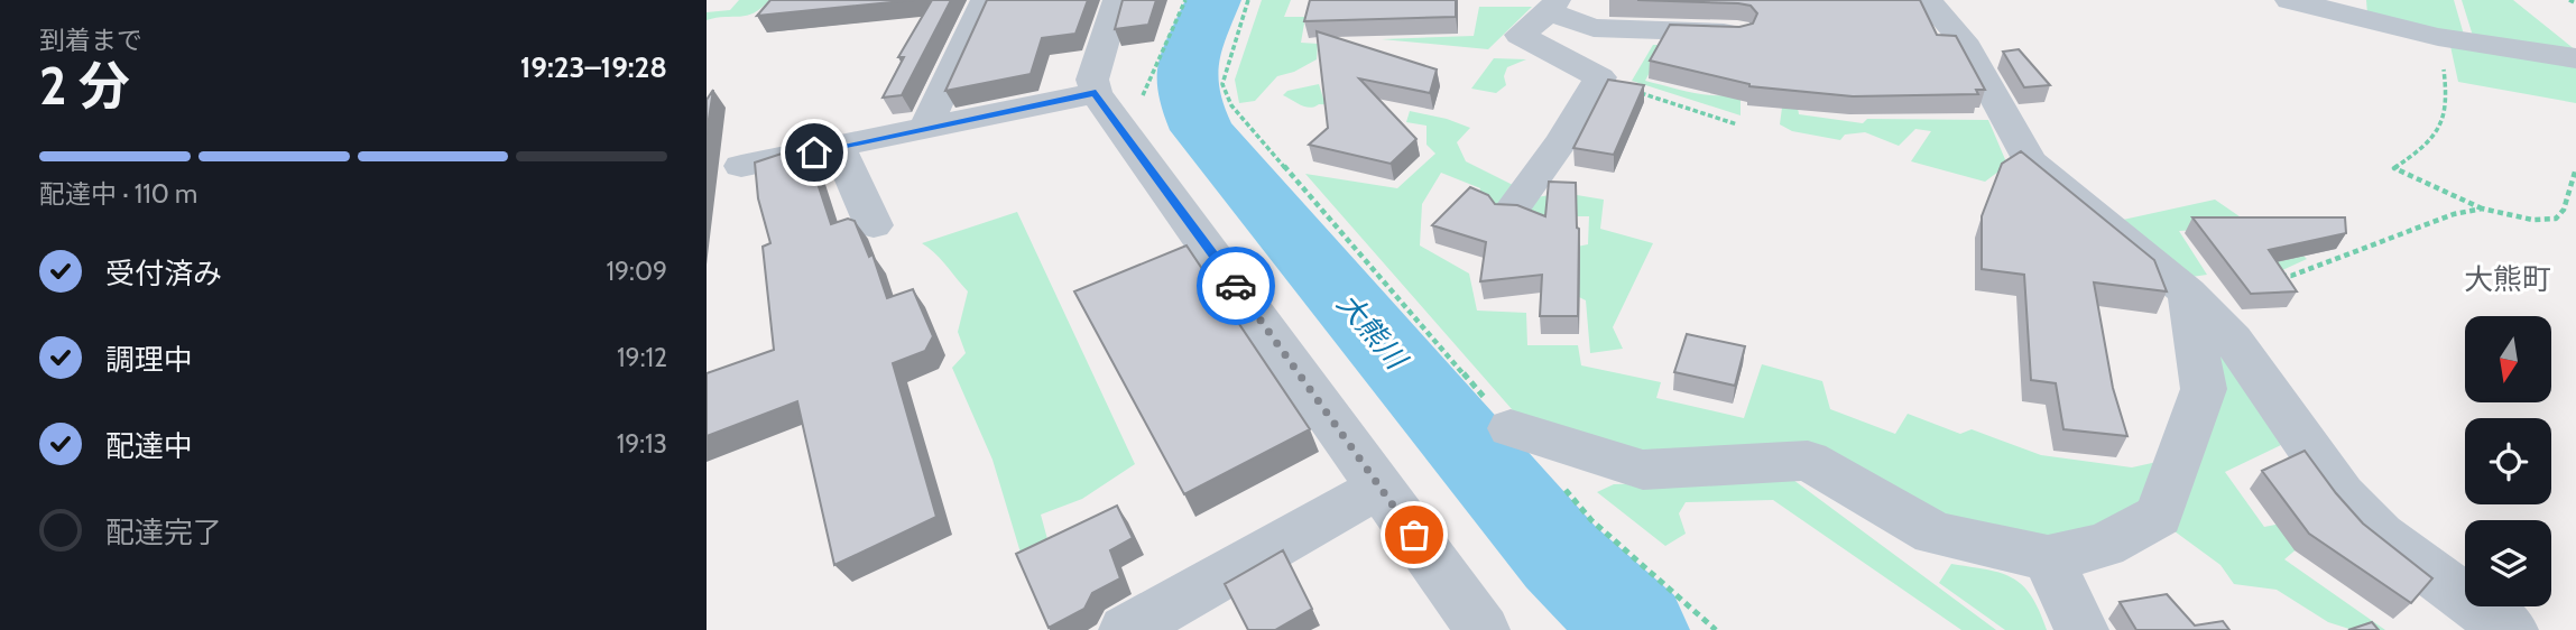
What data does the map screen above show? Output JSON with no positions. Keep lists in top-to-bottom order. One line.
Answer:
{"districts":["大熊町"],"water":["大熊川"],"north":"bottom","page":{"heading":["2 分","到着まで","19:23–19:28"],"bar":"配達中 · 110 m","list":[["受付済み","19:09"],["調理中","19:12"],["配達中","19:13"],"配達完了"]}}
